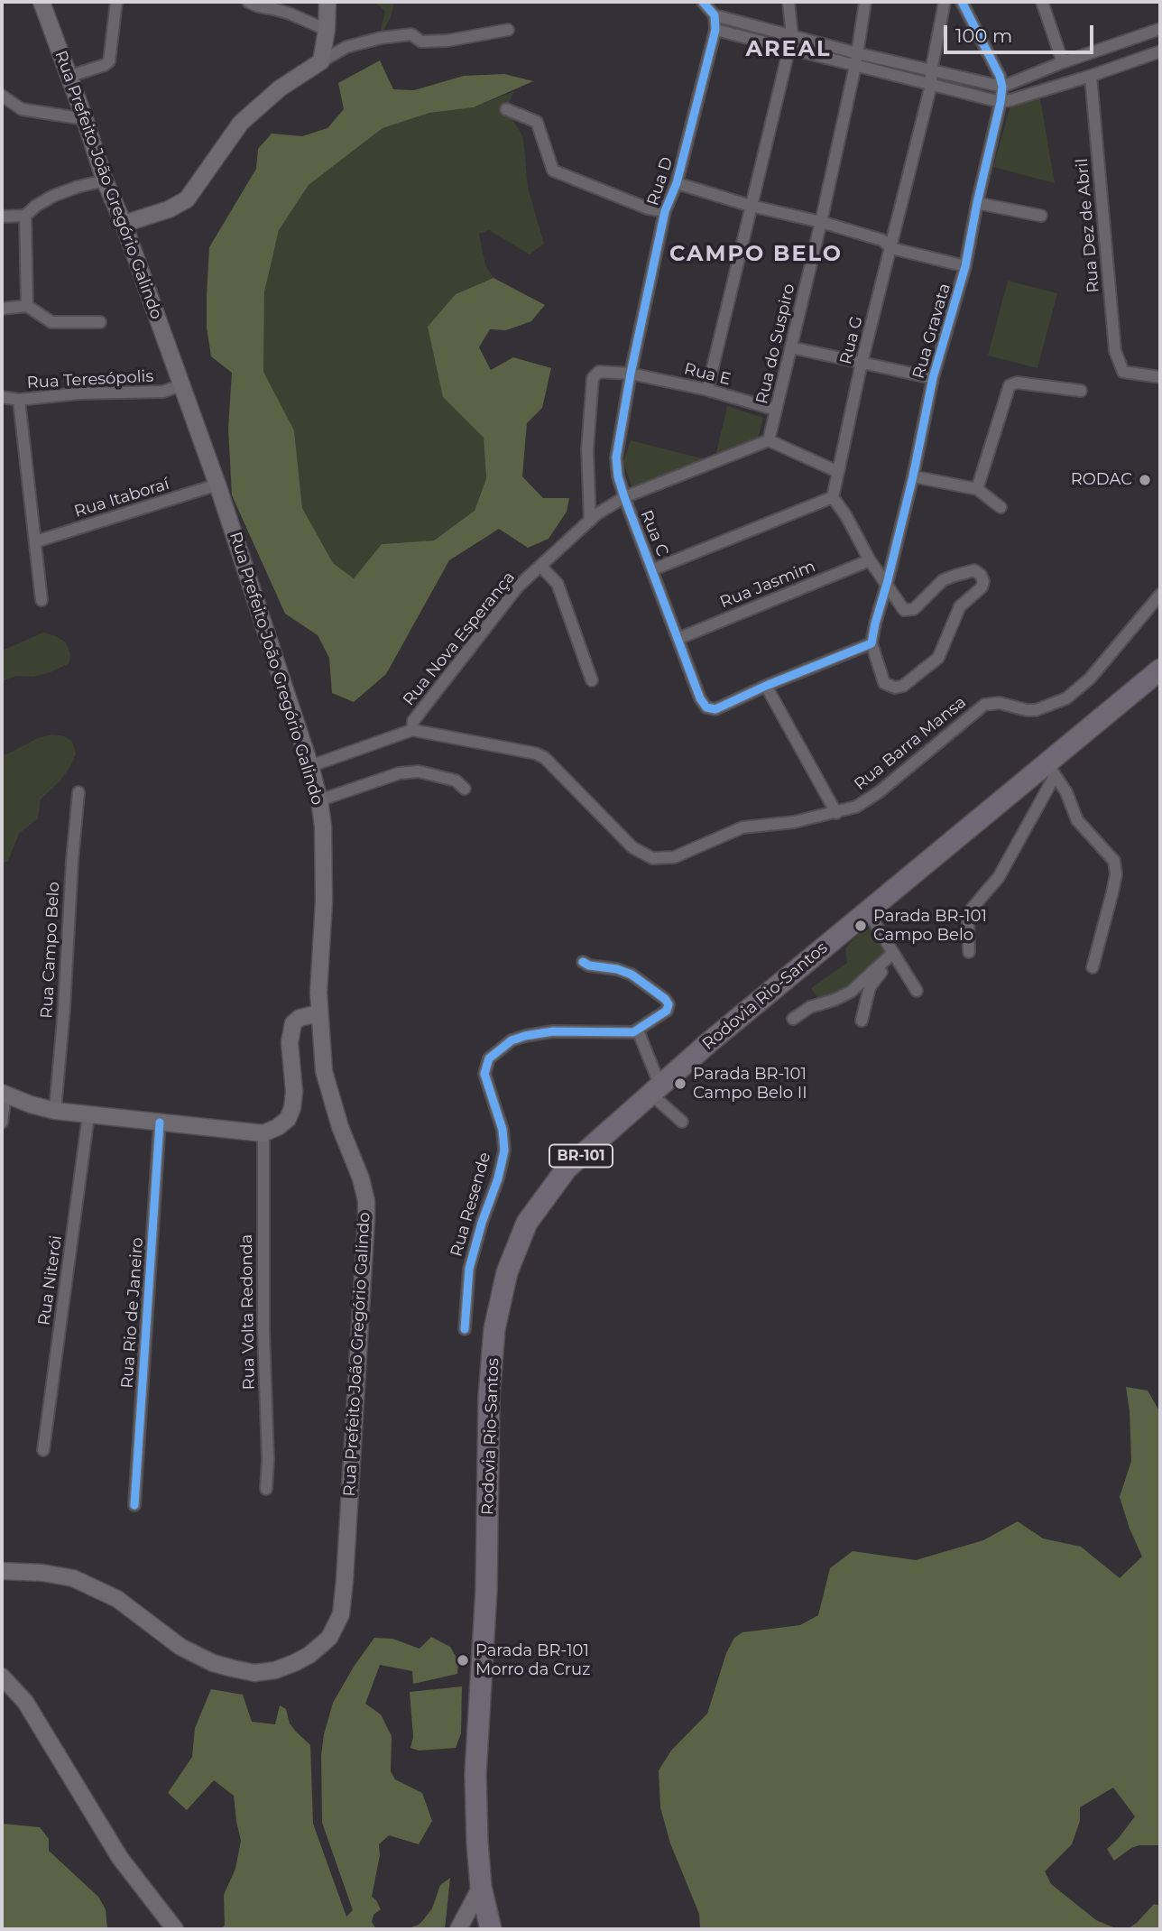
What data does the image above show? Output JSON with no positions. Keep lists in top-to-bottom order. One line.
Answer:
{"streets":{"highway":["Rodovia Rio-Santos","BR-101"],"main road":["Rua Prefeito João Gregório Galindo"],"street":["Rua D","Rua Dez de Abril","Rua Gravata","Rua G","Rua do Suspiro","Rua E","Rua Teresópolis","Rua Itaboraí","Rua C","Rua Jasmim","Rua Nova Esperança","Rua Barra Mansa","Rua Campo Belo","Rua Resende","Rua Niterói","Rua Volta Redonda","Rua Rio de Janeiro"]},"crossings":[["Rua D","Rua Gravata"],["Rua D","Rua G"],["Rua D","Rua do Suspiro"],["Rua D","Rua E"],["Rua D","Rua C"],["Rua Prefeito João Gregório Galindo","Rua Teresópolis"],["Rua Prefeito João Gregório Galindo","Rua Itaboraí"],["Rua do Suspiro","Rua E"],["Rua E","Rua C"],["Rua E","Rua Nova Esperança"],["Rua C","Rua Jasmim"],["Rua C","Rua Nova Esperança"],["Rua Nova Esperança","Rua Barra Mansa"]],"districts":["AREAL","CAMPO BELO"],"places":["RODAC","Parada BR-101 Campo Belo","Parada BR-101 Campo Belo II","Parada BR-101 Morro da Cruz"],"scale_bar":"100 m"}
